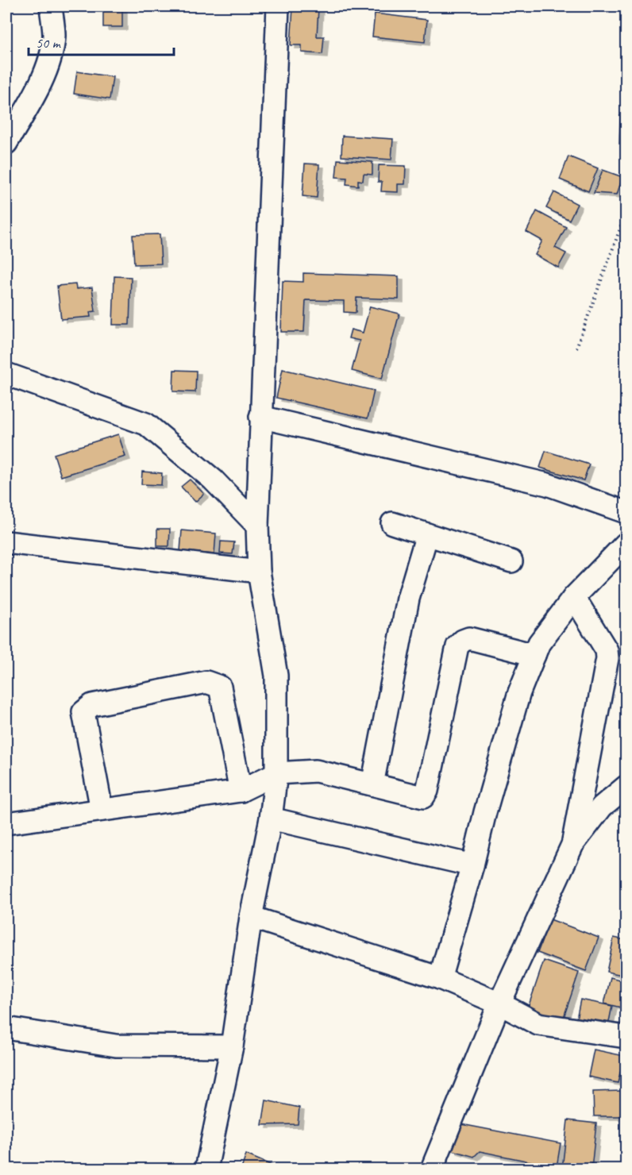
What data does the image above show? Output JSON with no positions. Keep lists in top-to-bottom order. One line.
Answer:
{"scale_bar":"50 m"}
